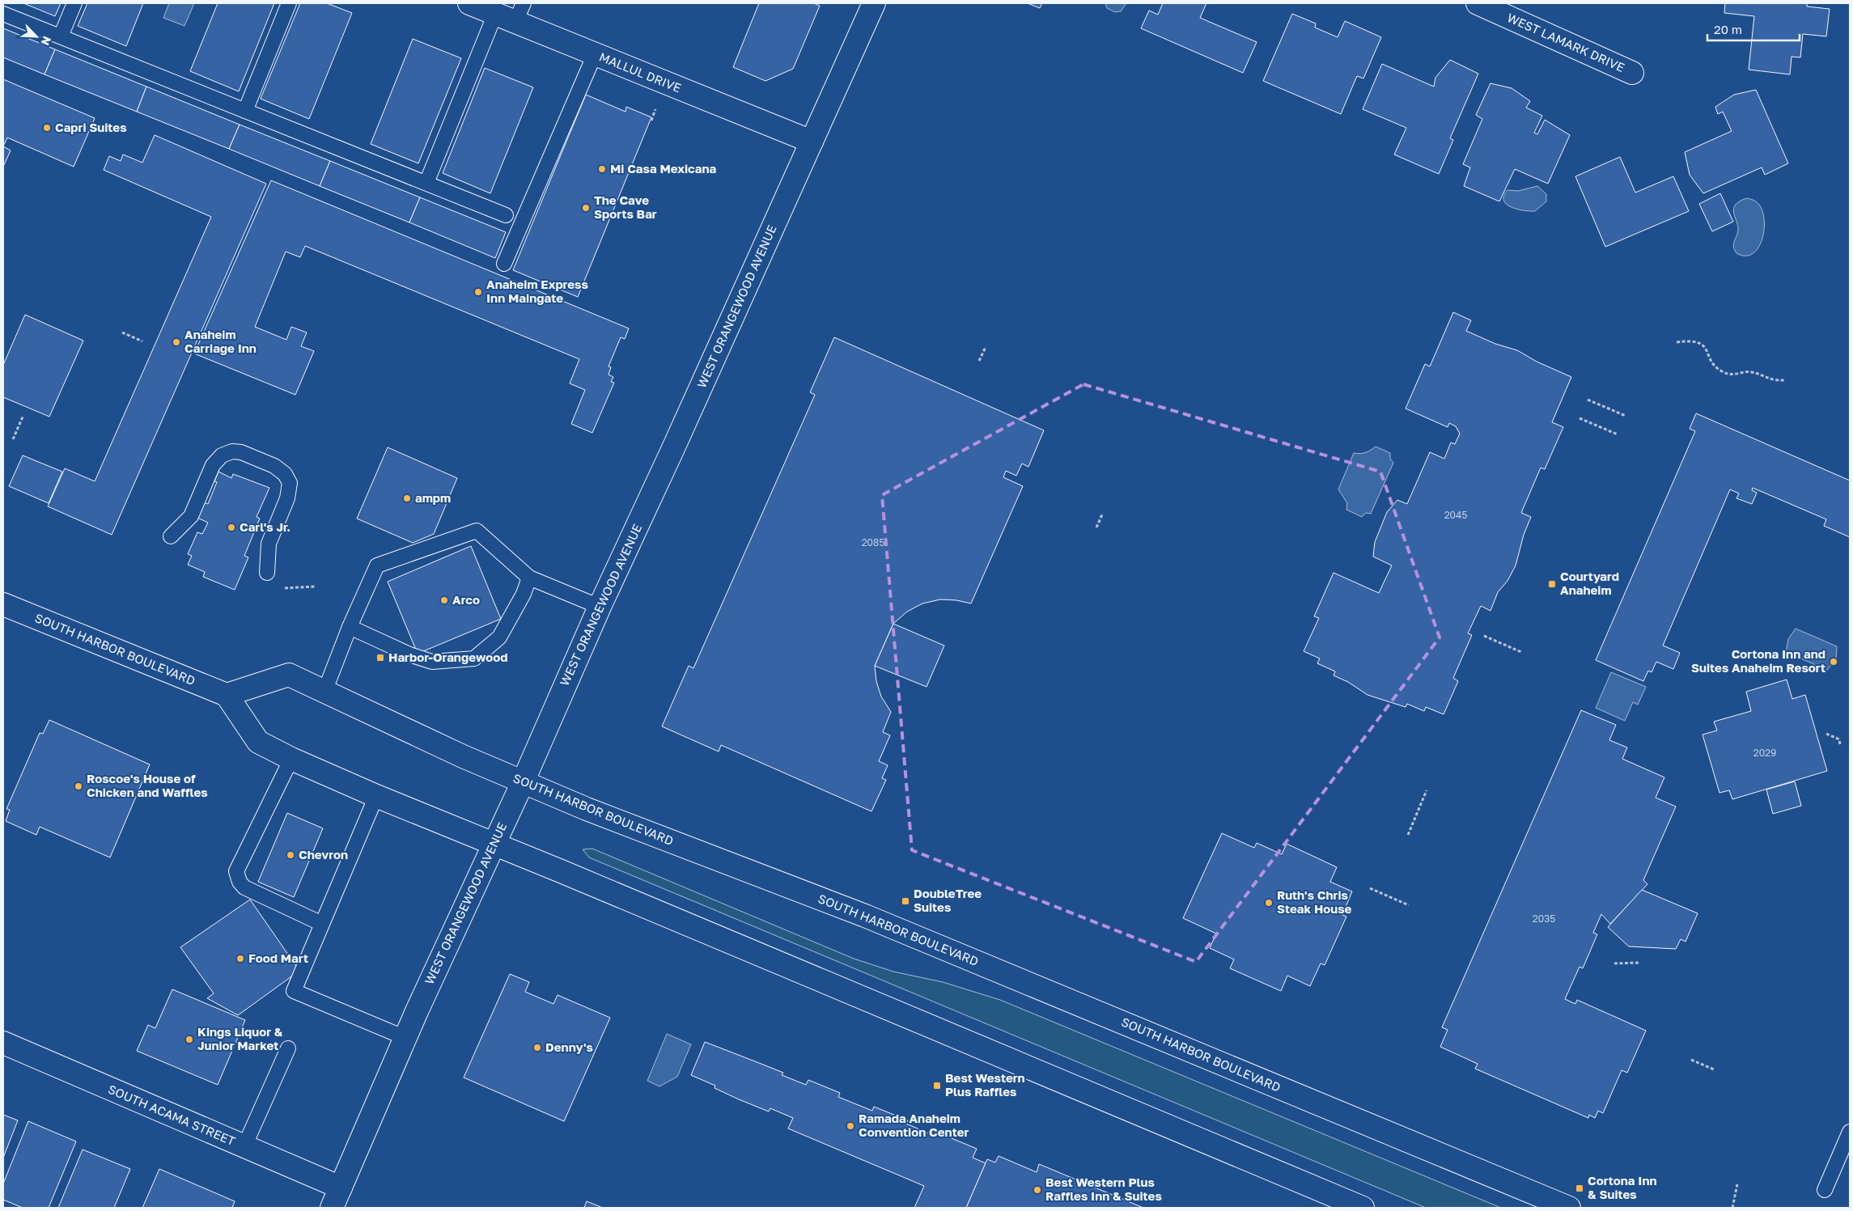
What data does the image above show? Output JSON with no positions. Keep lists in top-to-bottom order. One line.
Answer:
{"streets":{"main road":["WEST LAMARK DRIVE","MALLUL DRIVE","WEST ORANGEWOOD AVENUE","SOUTH HARBOR BOULEVARD","SOUTH ACAMA STREET"]},"crossings":[["MALLUL DRIVE","WEST ORANGEWOOD AVENUE"],["WEST ORANGEWOOD AVENUE","SOUTH HARBOR BOULEVARD"],["WEST ORANGEWOOD AVENUE","SOUTH ACAMA STREET"]],"places":{"other":["Capri Suites","Mi Casa Mexicana","The Cave Sports Bar","Anaheim Express Inn Maingate","Anaheim Carriage Inn","ampm","Carl's Jr.","Arco","Cortona Inn and Suites Anaheim Resort","Roscoe's House of Chicken and Waffles","Chevron","Ruth's Chris Steak House","Food Mart","Kings Liquor & Junior Market","Denny's","Ramada Anaheim Convention Center","Best Western Plus Raffles Inn & Suites"],"transit":["Courtyard Anaheim","Harbor-Orangewood","DoubleTree Suites","Best Western Plus Raffles","Cortona Inn & Suites"]},"house_numbers":["2045","2085","2029","2035"],"scale_bar":"20 m","north":"bottom right"}
